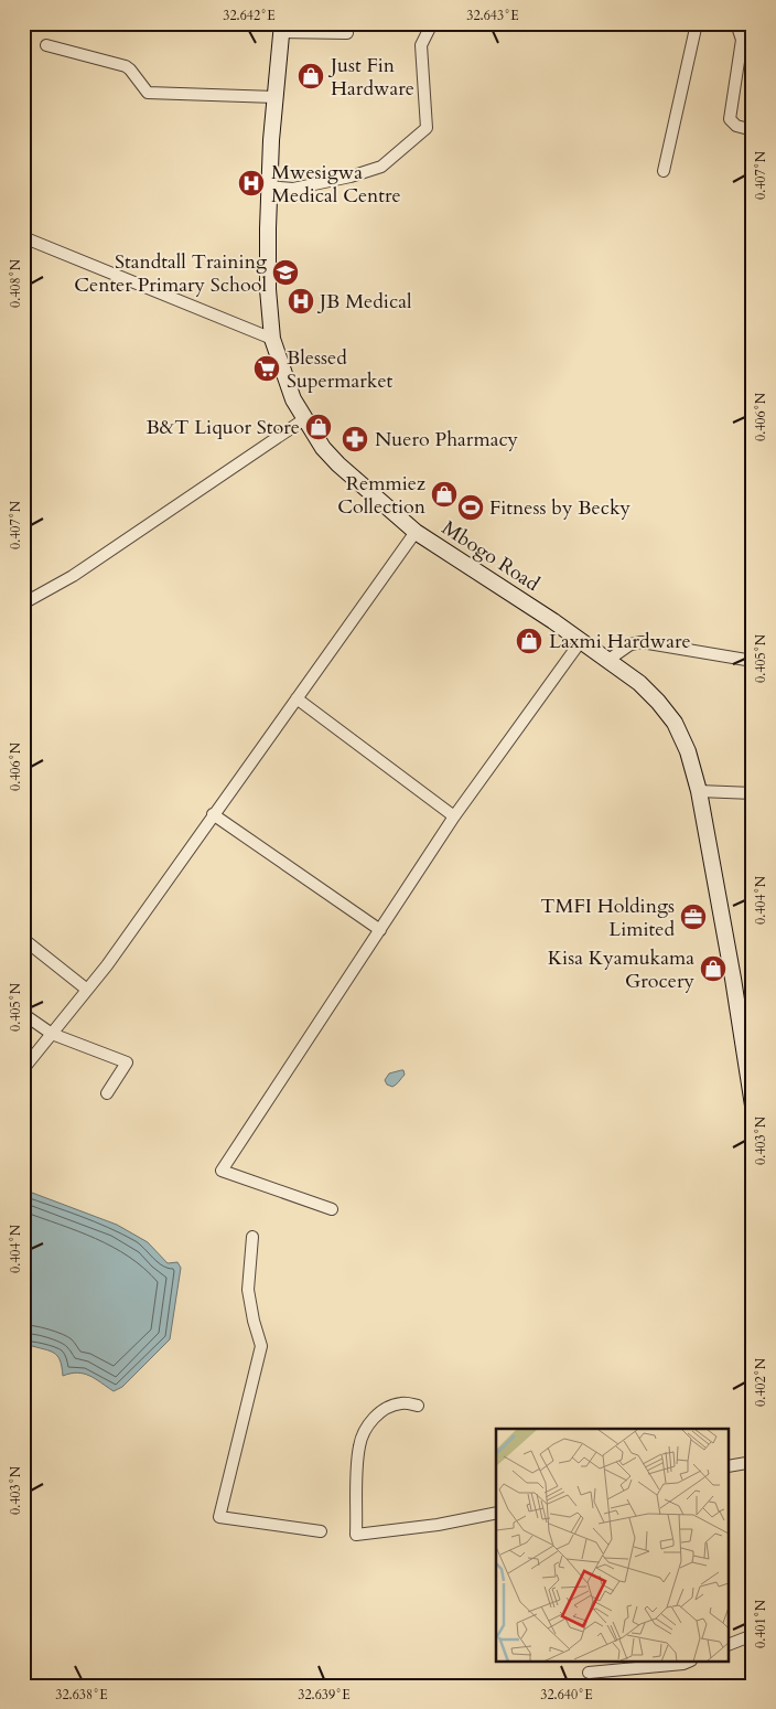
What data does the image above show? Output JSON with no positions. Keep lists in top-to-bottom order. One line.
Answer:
{"streets":{"main road":["Mbogo Road"]},"places":{"shop":["Just Fin Hardware","B&T Liquor Store","Remmiez Collection","Laxmi Hardware","Kisa Kyamukama Grocery"],"hospital":["Mwesigwa Medical Centre","JB Medical"],"school or university":["Standtall Training Center Primary School"],"supermarket":["Blessed Supermarket"],"pharmacy":["Nuero Pharmacy"],"sports":["Fitness by Becky"],"office":["TMFI Holdings Limited"]},"coordinates":["32.642°E","32.643°E","0.407°N","0.408°N","0.406°N","0.405°N","0.404°N","0.403°N","0.402°N","0.401°N","32.638°E","32.639°E","32.640°E"]}
